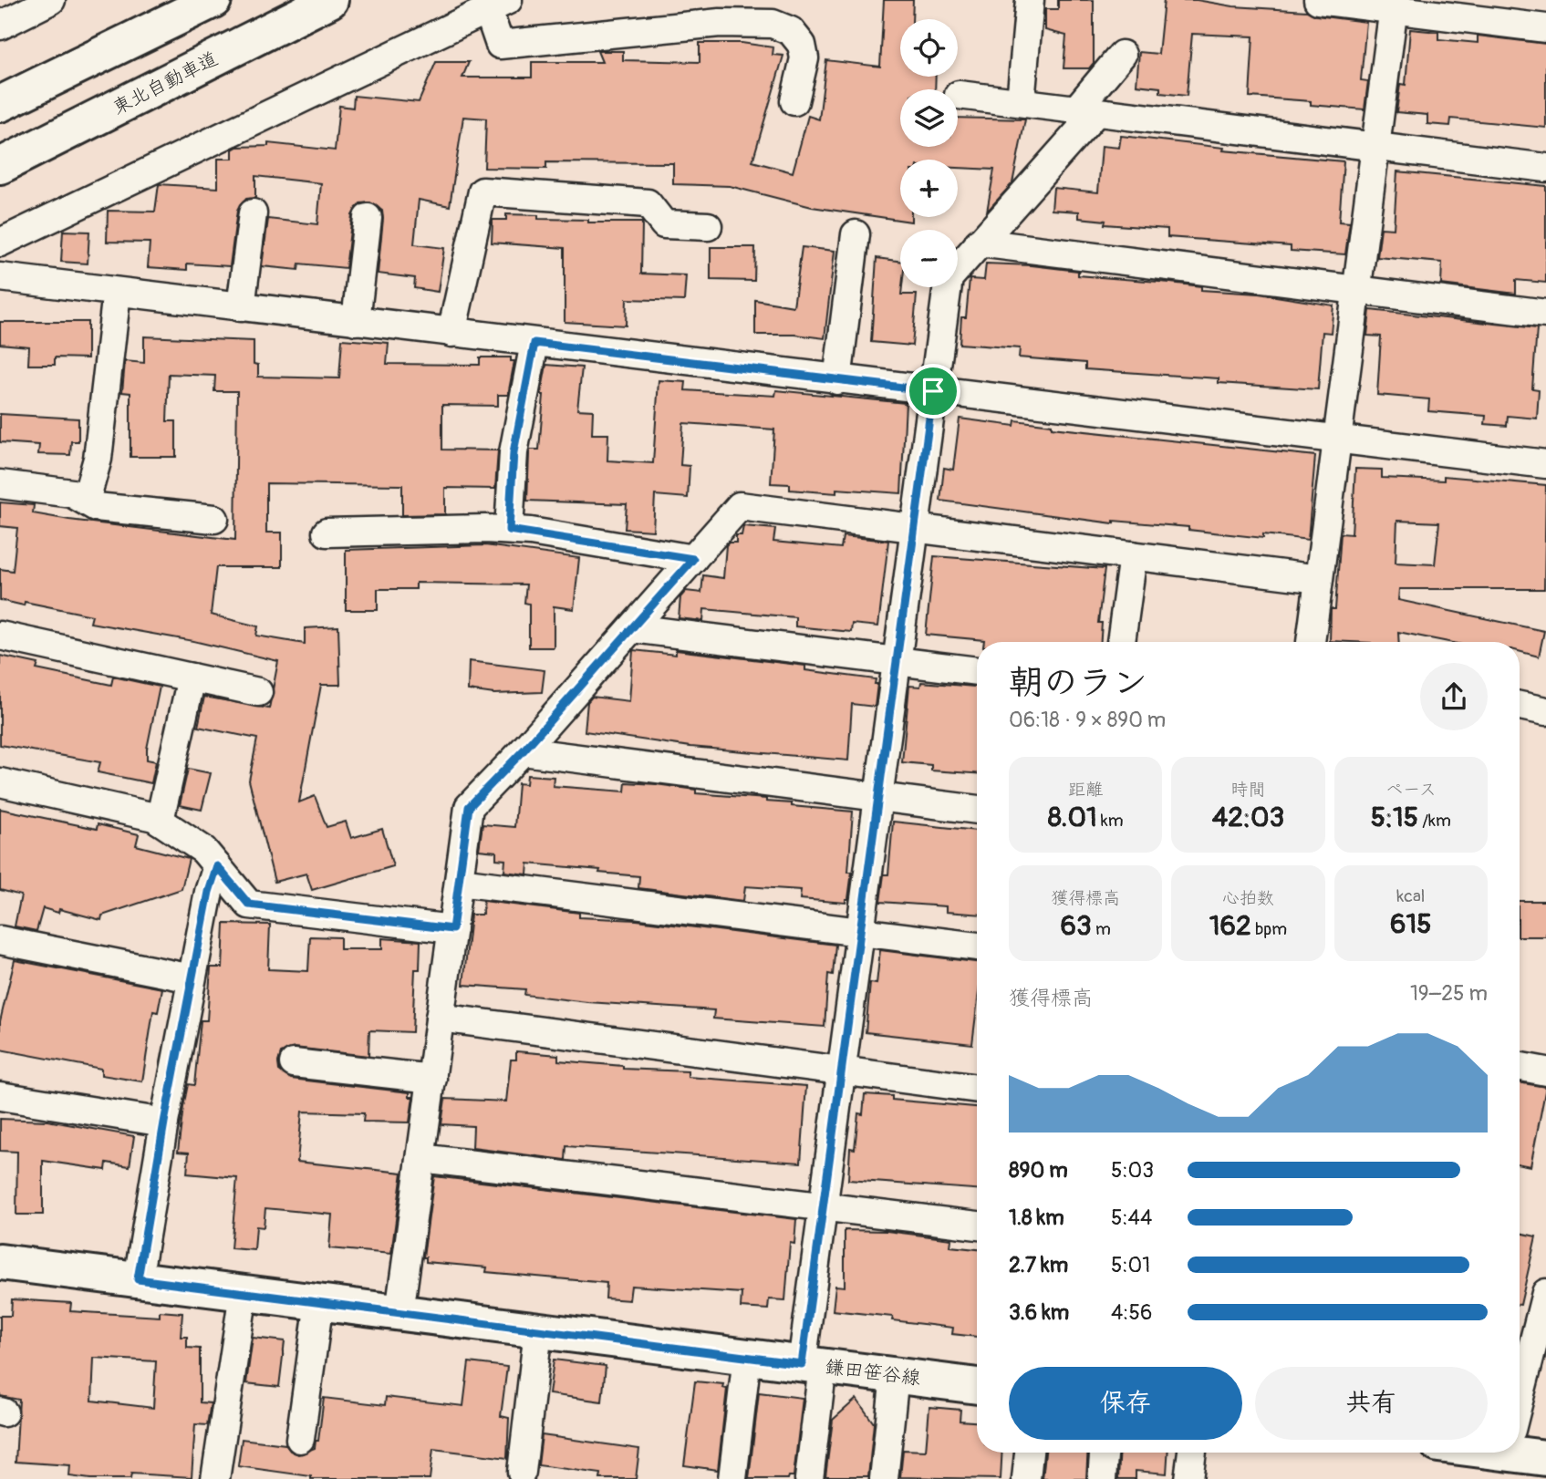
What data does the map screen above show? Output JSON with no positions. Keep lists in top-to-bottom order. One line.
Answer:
{"streets":{"main road":["東北自動車道","鎌田笹谷線"]},"page":{"map_buttons":["+","−"],"heading":["朝のラン","06:18 · 9 × 890 m"],"stats":[["距離","8.01 km"],["時間","42:03"],["ペース","5:15 /km"],["獲得標高","63 m"],["心拍数","162 bpm"],["kcal","615"]],"chart":["獲得標高","19–25 m"],"list":[{"name":"890 m","note":"5:03"},{"name":"1.8 km","note":"5:44"},{"name":"2.7 km","note":"5:01"},{"name":"3.6 km","note":"4:56"}],"buttons":["保存","共有"]}}
